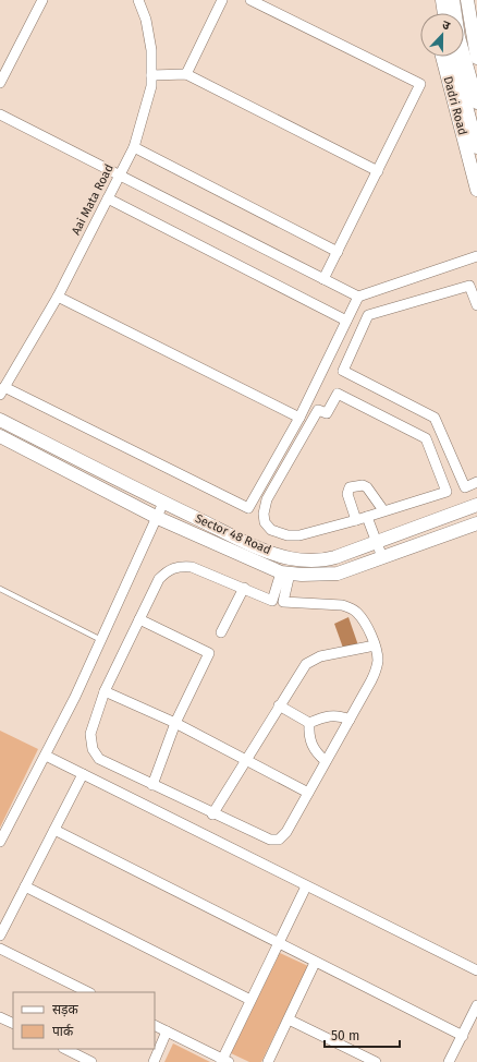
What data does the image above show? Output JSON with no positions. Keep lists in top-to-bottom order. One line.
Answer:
{"streets":{"street":["Dadri Road","Aai Mata Road","Sector 48 Road"]},"legend":["सड़क","पार्क"],"scale_bar":"50 m","north":"top"}
